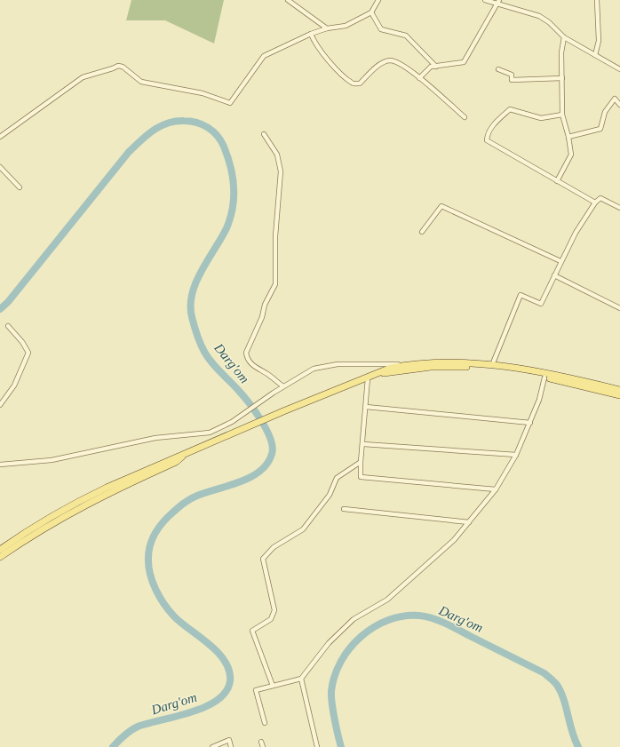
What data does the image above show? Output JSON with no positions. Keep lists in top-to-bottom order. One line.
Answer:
{"water":["Darg'om"]}
